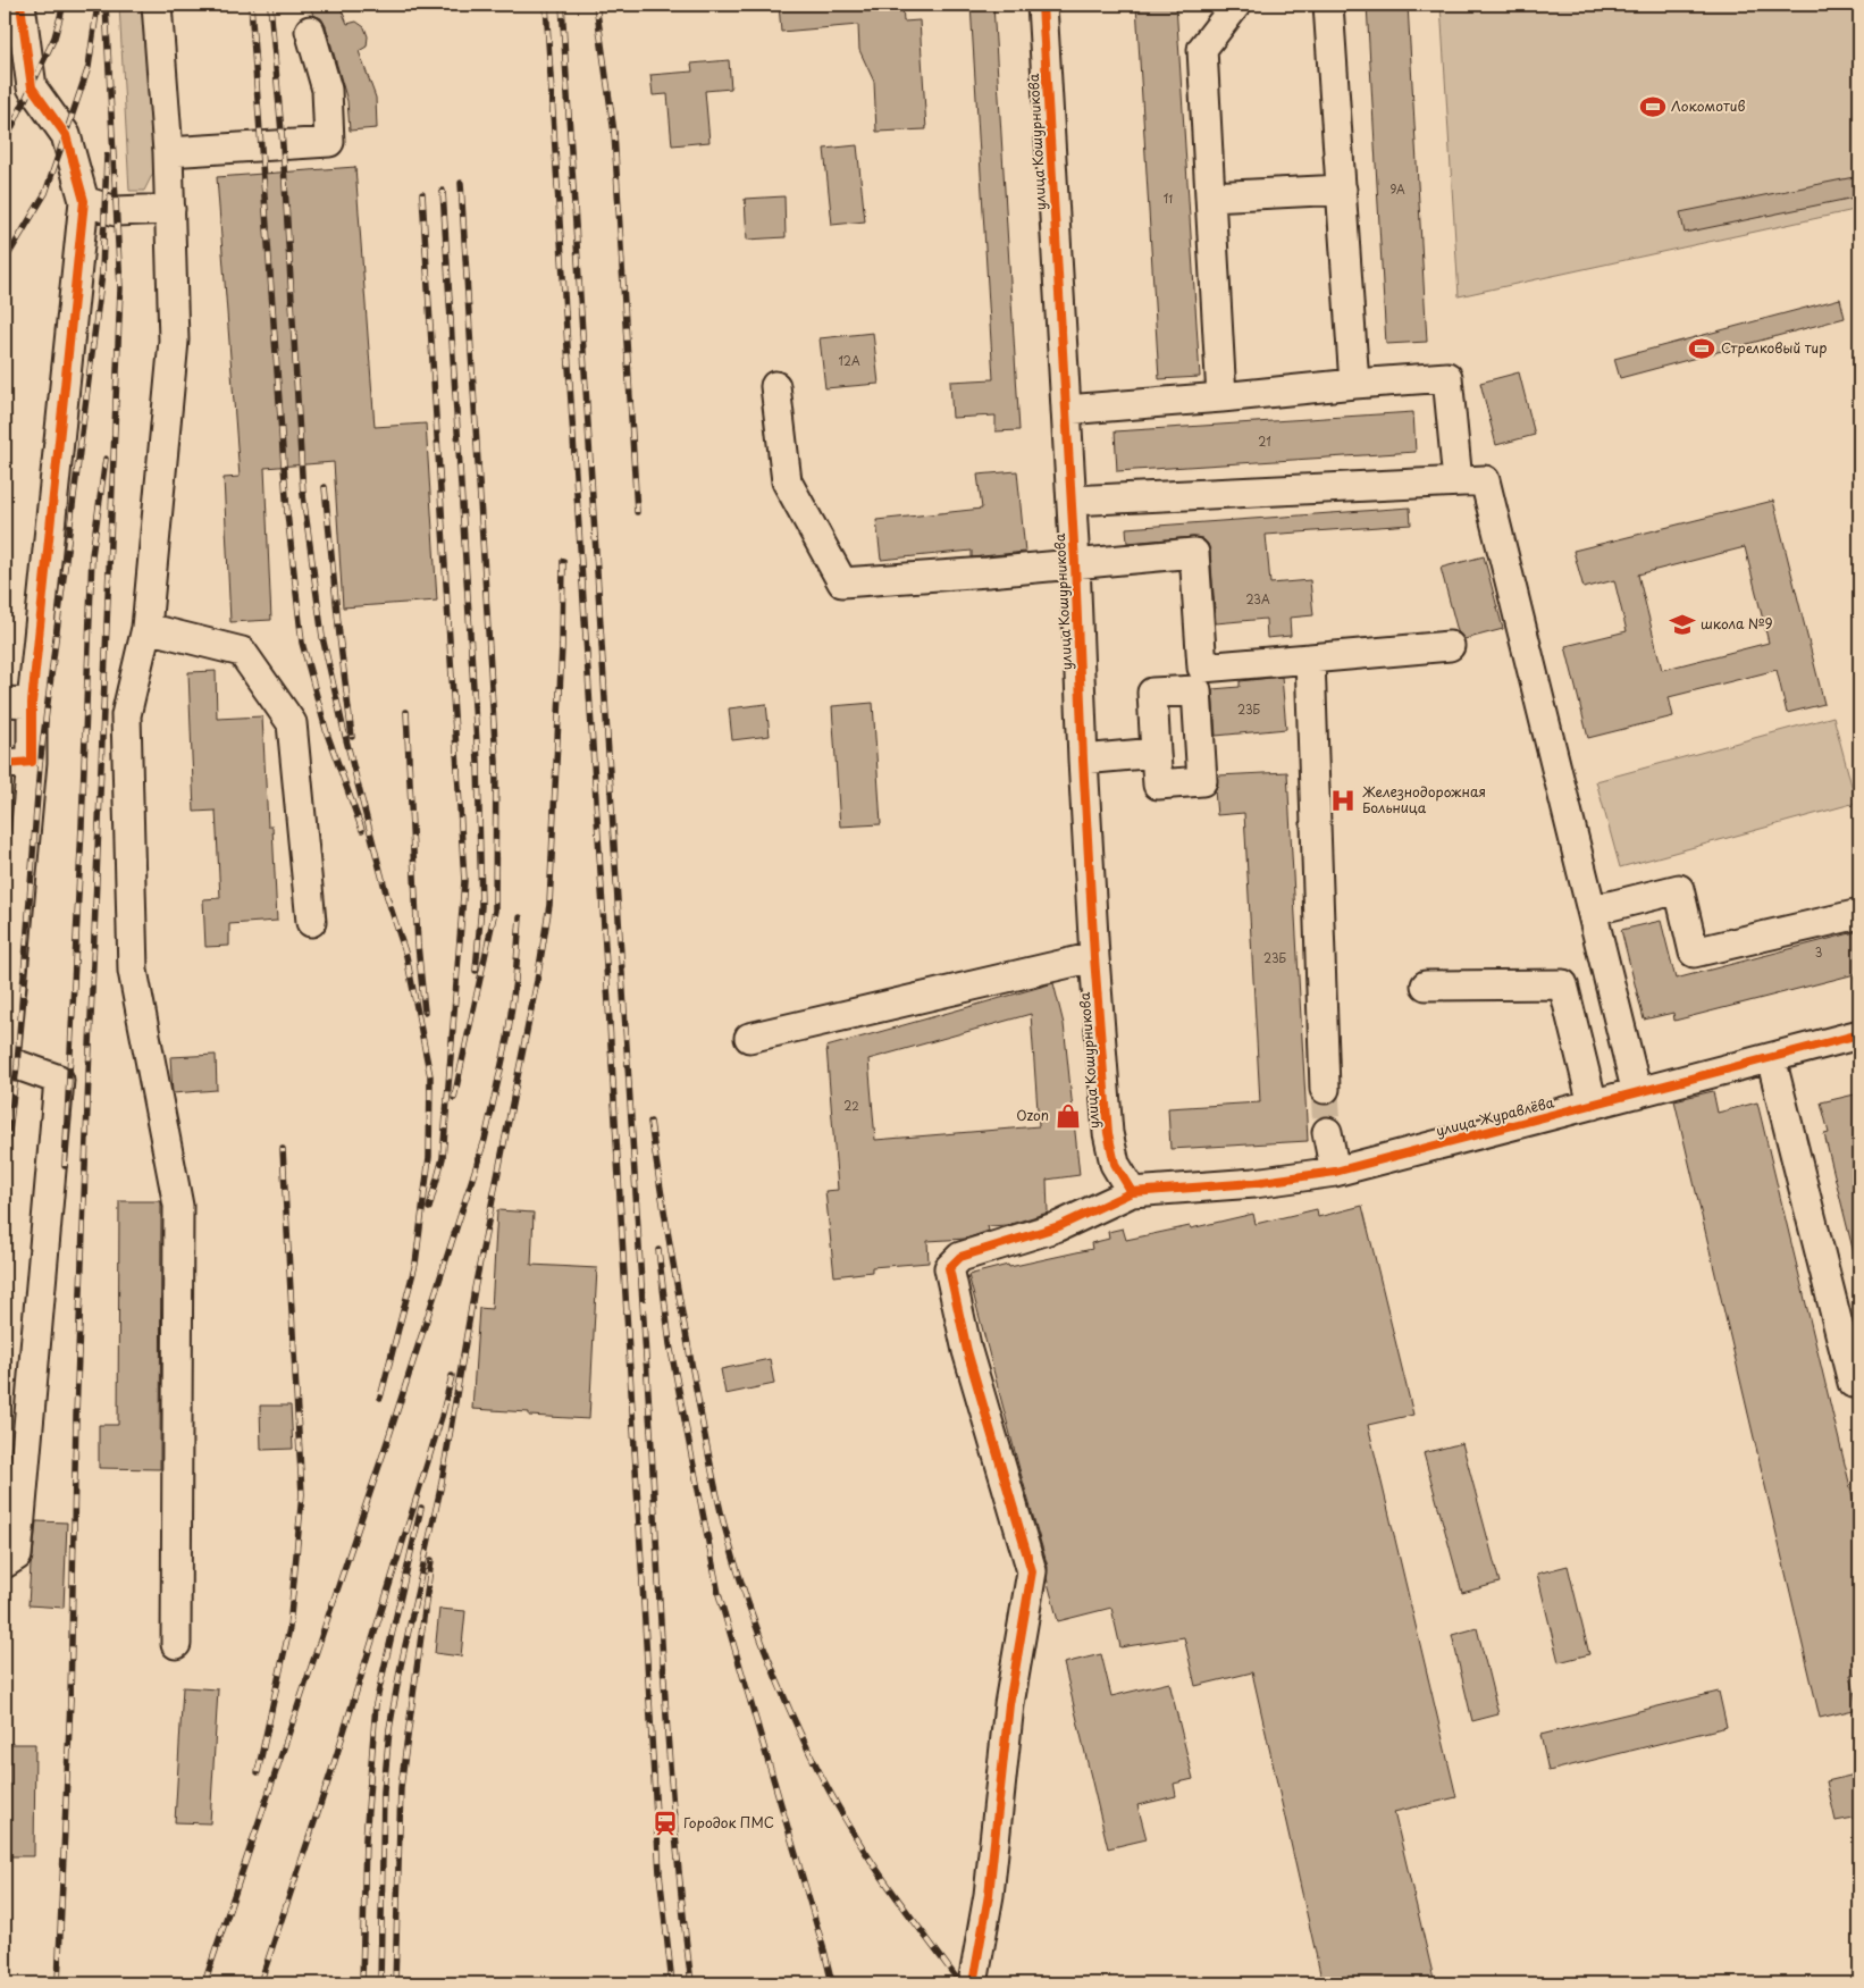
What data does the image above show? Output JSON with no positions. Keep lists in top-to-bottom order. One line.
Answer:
{"streets":{"street":["улица Кошурникова","улица Журавлёва"]},"crossings":[["улица Кошурникова","улица Журавлёва"]],"places":{"sports":["Локомотив","Стрелковый тир"],"school or university":["школа №9"],"hospital":["Железнодорожная Больница"],"shop":["Ozon"],"station":["Городок ПМС"]},"house_numbers":["9А","11","12А","21","23А","23Б","3","23Б","22"]}
